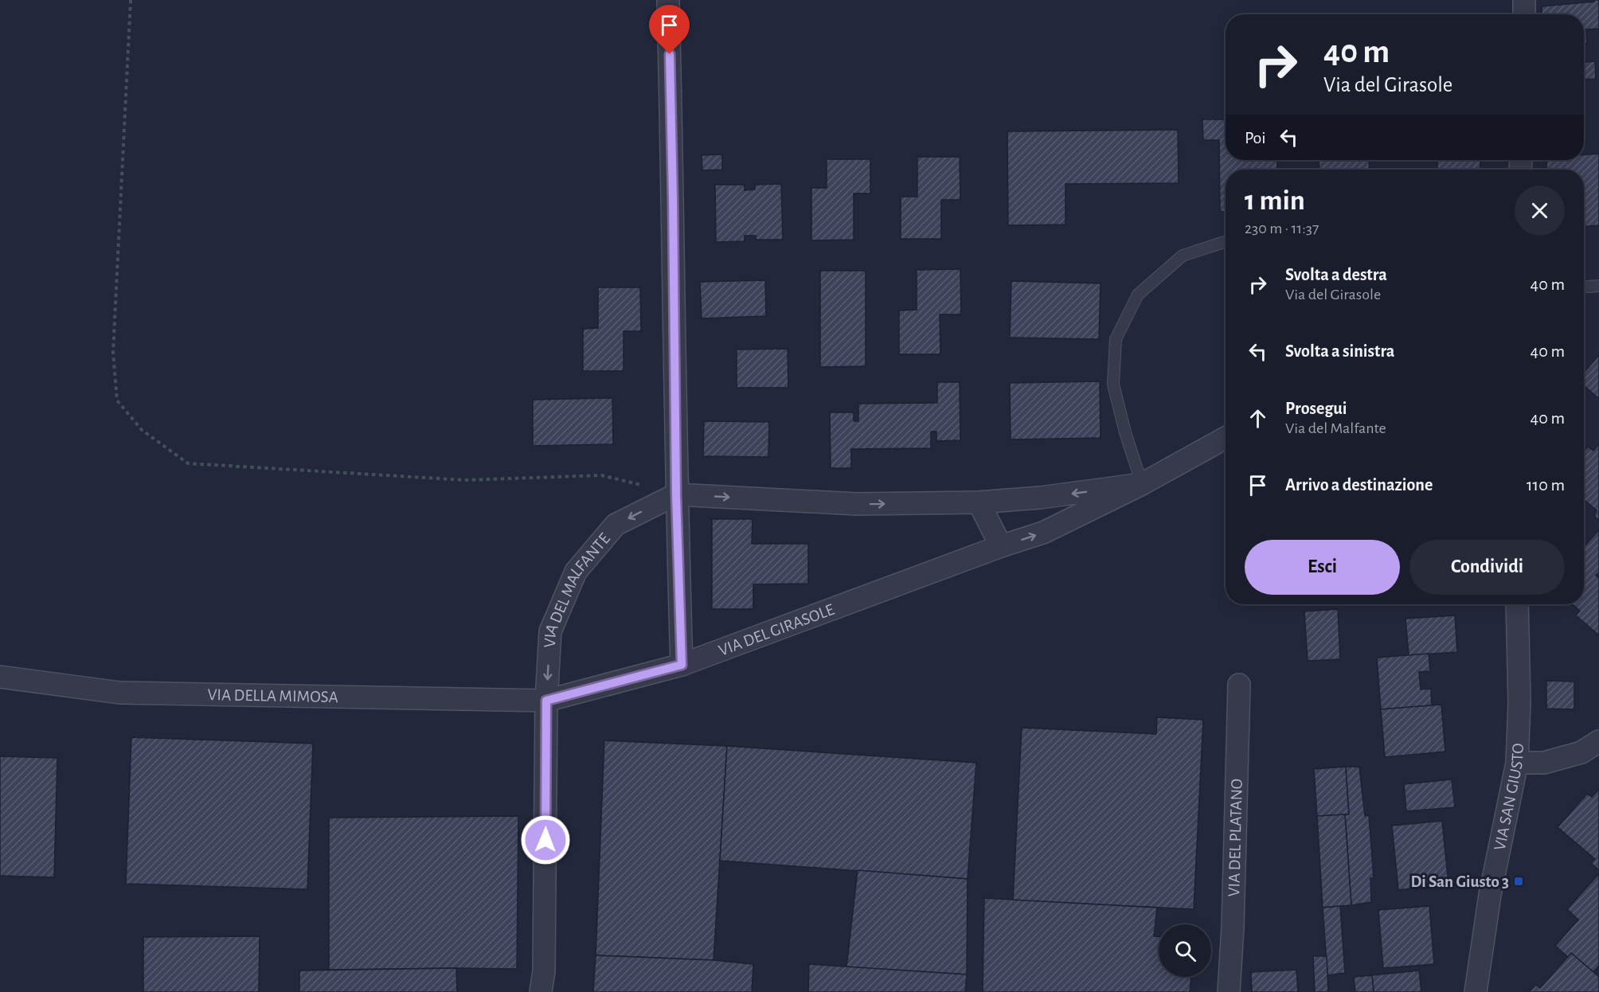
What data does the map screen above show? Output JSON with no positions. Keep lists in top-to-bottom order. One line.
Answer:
{"streets":{"street":["VIA DEL MALFANTE","VIA DEL GIRASOLE","VIA DELLA MIMOSA","VIA SAN GIUSTO","VIA DEL PLATANO"]},"crossings":[["VIA DEL MALFANTE","VIA DEL GIRASOLE"],["VIA DEL MALFANTE","VIA DELLA MIMOSA"],["VIA DEL GIRASOLE","VIA DELLA MIMOSA"]],"one_way":["VIA DEL MALFANTE"],"places":{"transit":["Di San Giusto 3"]},"page":{"turn":["40 m","Via del Girasole"],"then":"Poi","heading":["1 min","230 m · 11:37"],"list":[{"name":"Svolta a destra","note":"Via del Girasole","value":"40 m"},{"name":"Svolta a sinistra","value":"40 m"},{"name":"Prosegui","note":"Via del Malfante","value":"40 m"},{"name":"Arrivo a destinazione","value":"110 m"}],"buttons":["Esci","Condividi"]}}
